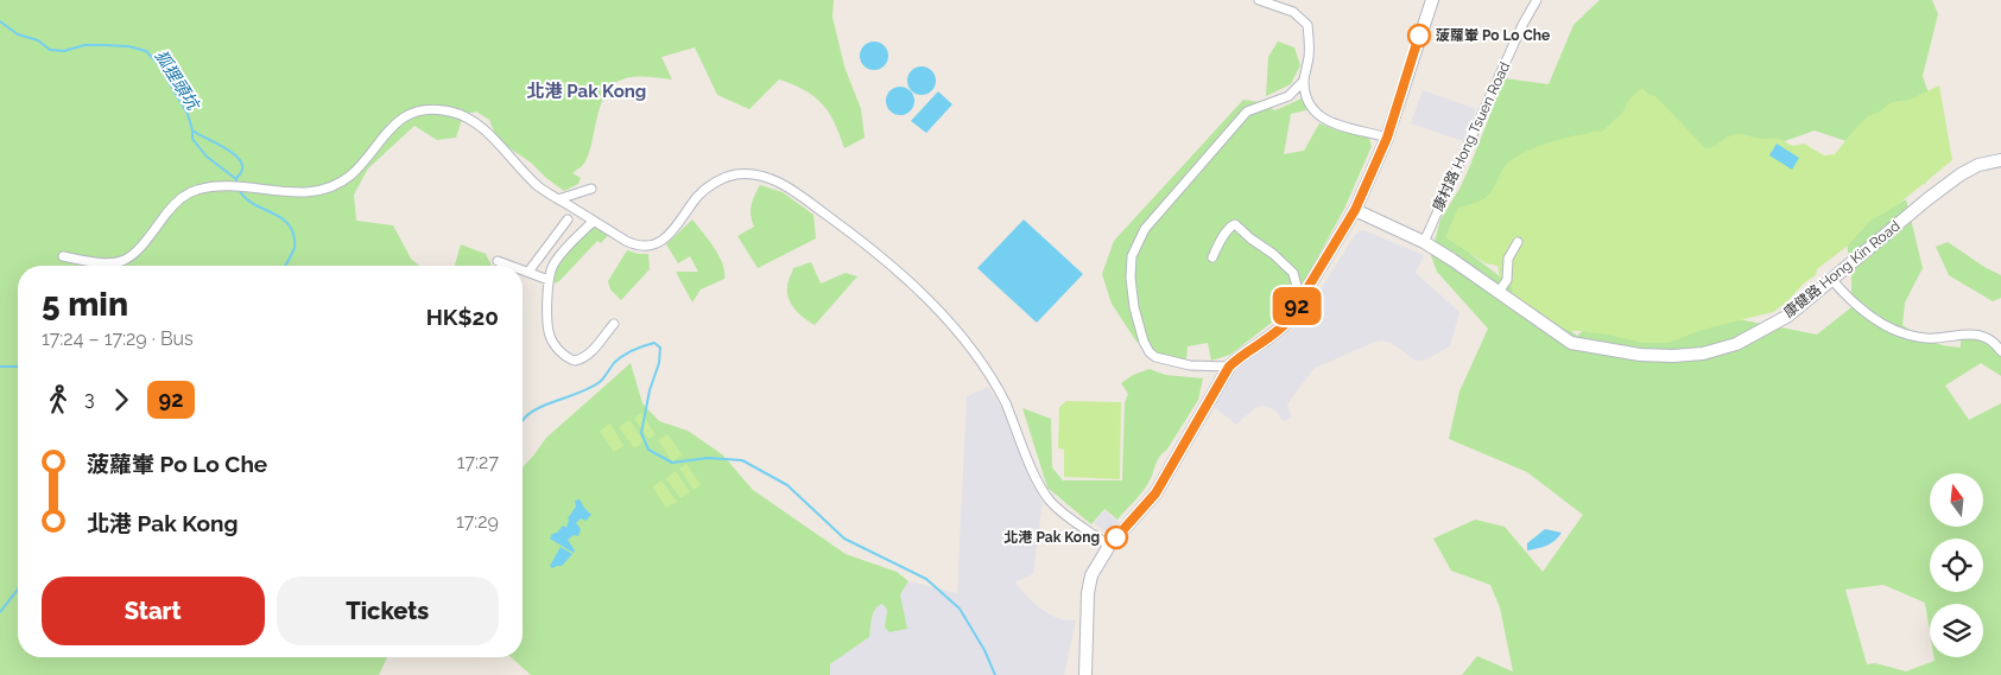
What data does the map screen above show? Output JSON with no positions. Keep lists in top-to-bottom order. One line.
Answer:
{"streets":{"main road":["康健路 Hong Kin Road"],"street":["康村路 Hong Tsuen Road"]},"crossings":[["康村路 Hong Tsuen Road","康健路 Hong Kin Road"]],"districts":["北港 Pak Kong"],"water":["狐狸頭坑"],"places":["菠蘿輋 Po Lo Che","北港 Pak Kong"],"lines":["bus line 92"],"north":"top","page":{"on_map":"92","heading":["5 min","17:24 – 17:29 · Bus","HK$20"],"legs":["3","92"],"list":[{"name":"菠蘿輋 Po Lo Che","value":"17:27"},{"name":"北港 Pak Kong","value":"17:29"}],"buttons":["Start","Tickets"]}}
